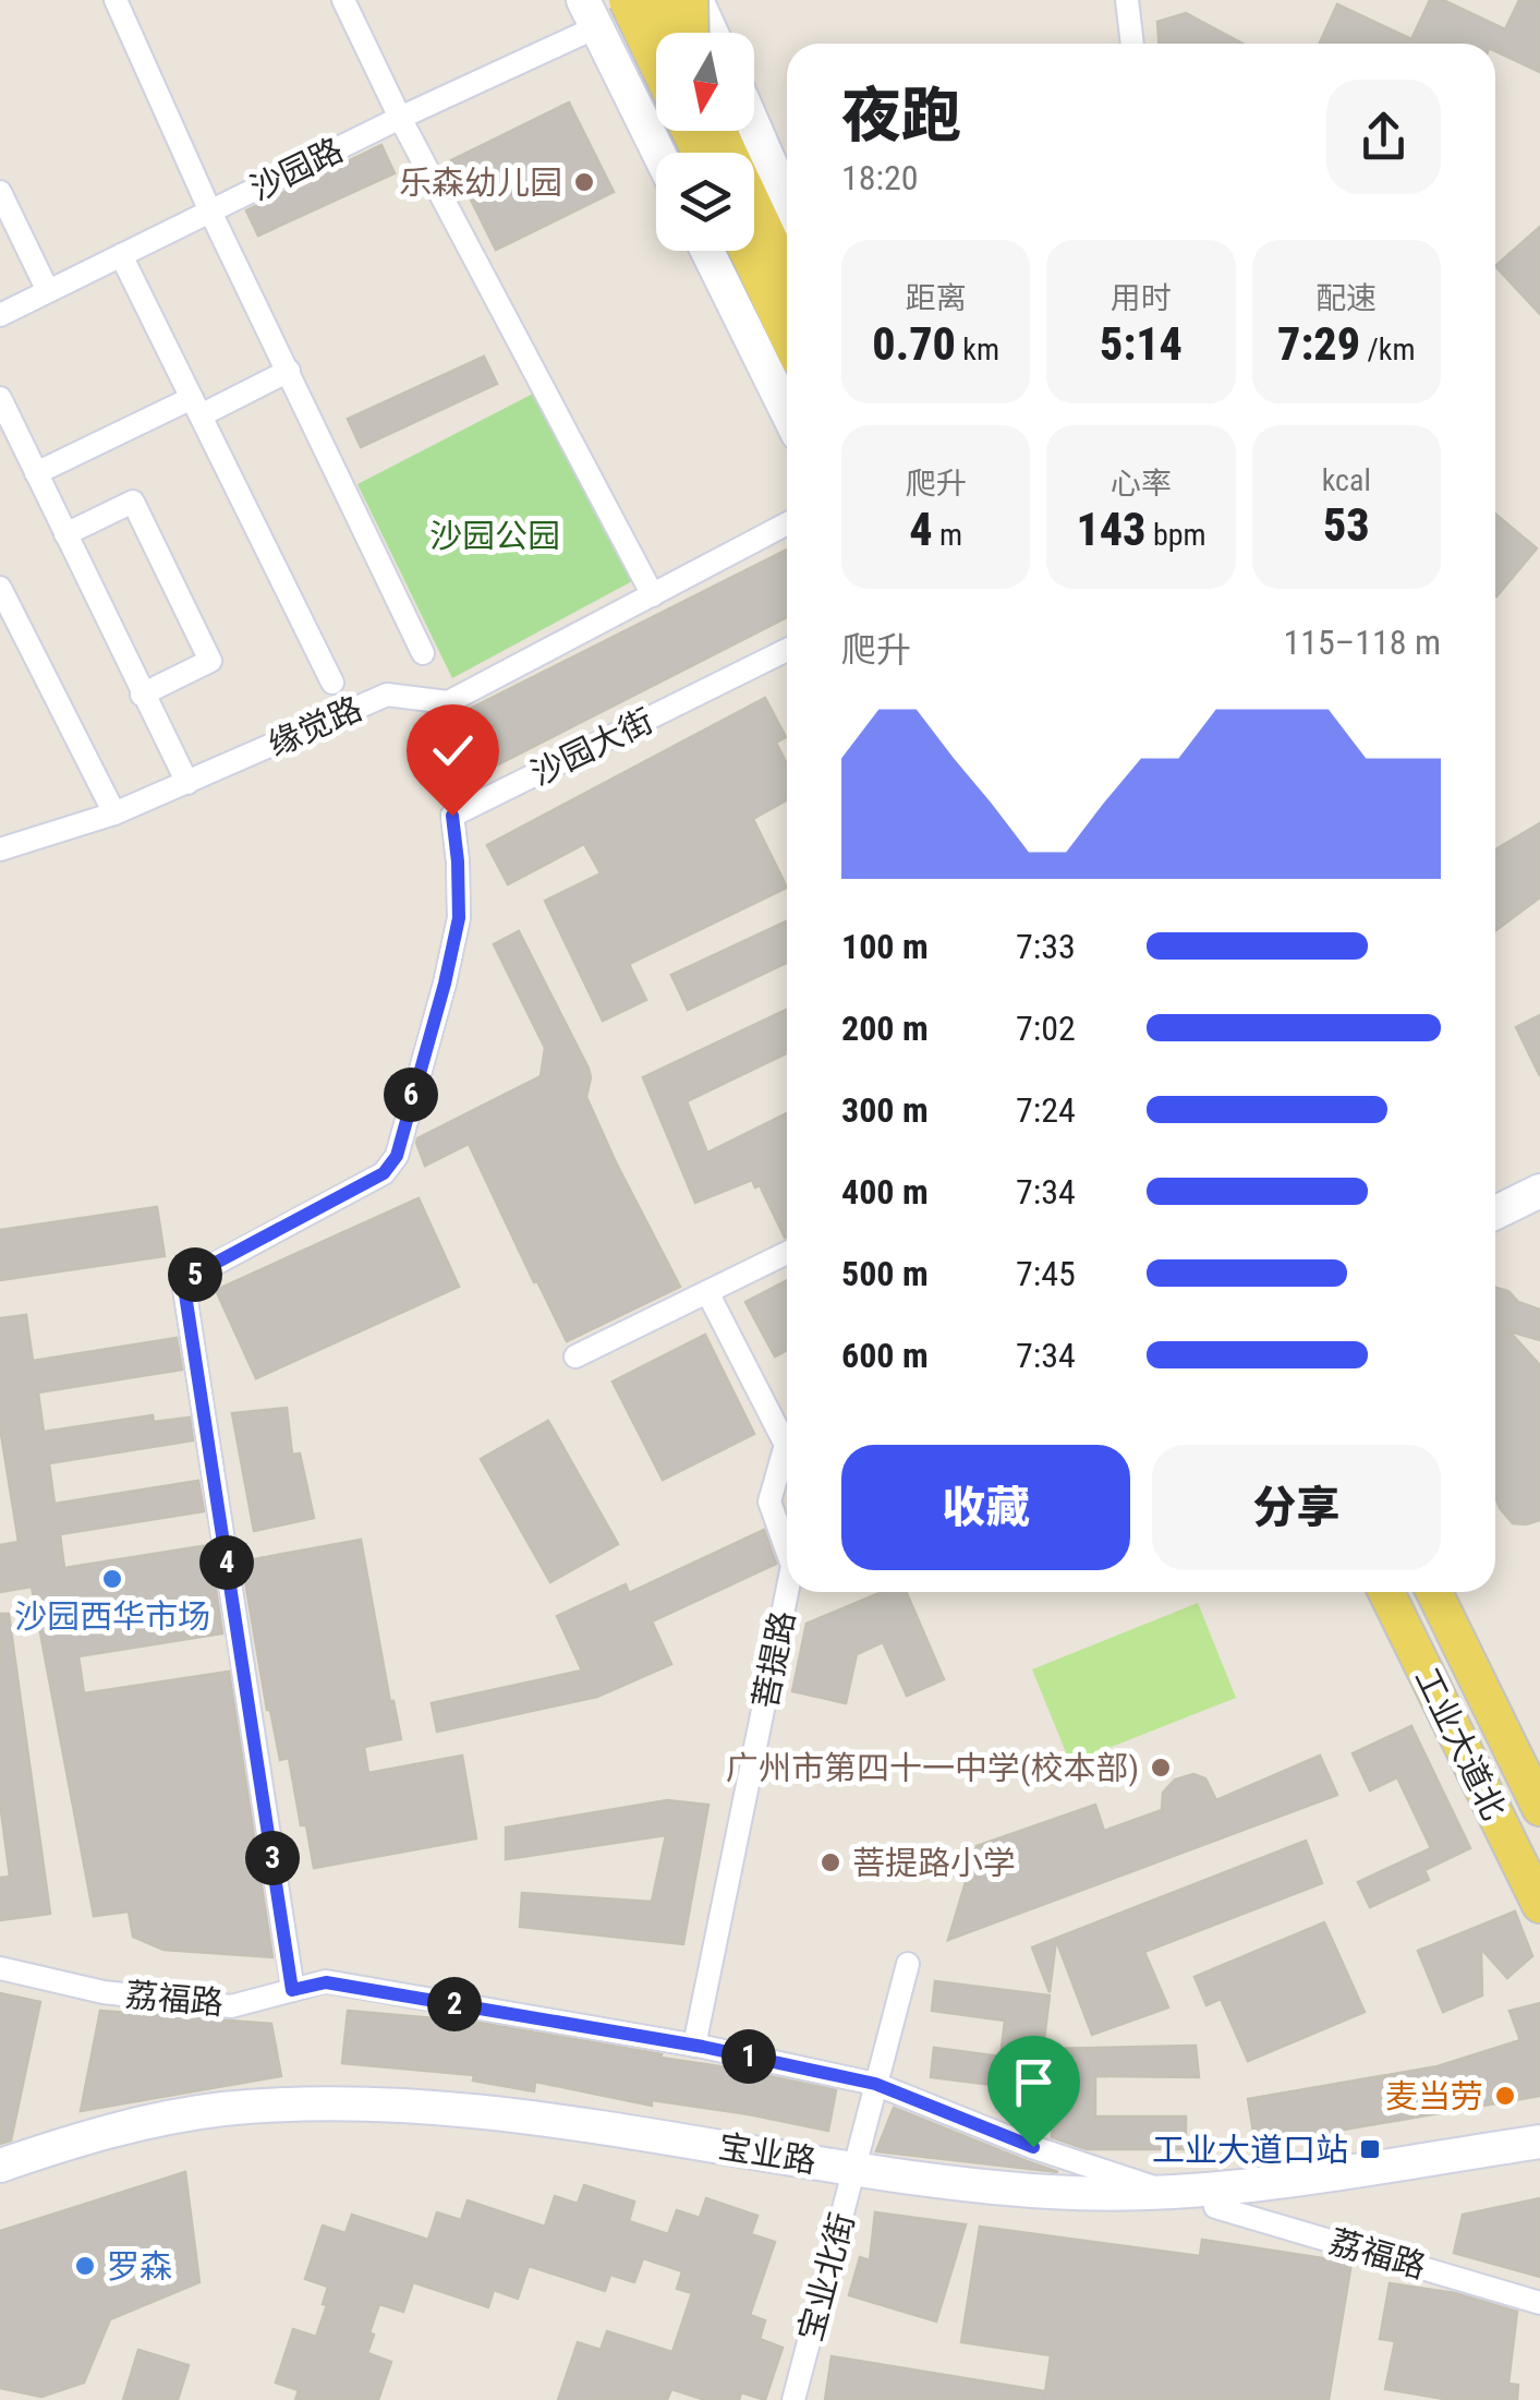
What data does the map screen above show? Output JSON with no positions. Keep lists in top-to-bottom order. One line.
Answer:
{"streets":{"main road":["工业大道北","宝业路"],"street":["沙园路","缘觉路","沙园大街","菩提路","荔福路","宝业北街"]},"crossings":[["沙园大街","荔福路"],["菩提路","荔福路"],["荔福路","宝业路"],["荔福路","宝业北街"],["宝业路","宝业北街"]],"parks":["沙园公园"],"places":{"other":["乐森幼儿园","沙园西华市场","广州市第四十一中学(校本部)","菩提路小学","麦当劳","罗森"],"transit":["工业大道口站"]},"north":"bottom","page":{"heading":["夜跑","18:20"],"stats":[["距离","0.70 km"],["用时","5:14"],["配速","7:29 /km"],["爬升","4 m"],["心率","143 bpm"],["kcal","53"]],"chart":["爬升","115–118 m"],"list":[{"name":"100 m","note":"7:33"},{"name":"200 m","note":"7:02"},{"name":"300 m","note":"7:24"},{"name":"400 m","note":"7:34"},{"name":"500 m","note":"7:45"},{"name":"600 m","note":"7:34"}],"pins":["6","5","4","3","2","1"],"buttons":["收藏","分享"]}}
